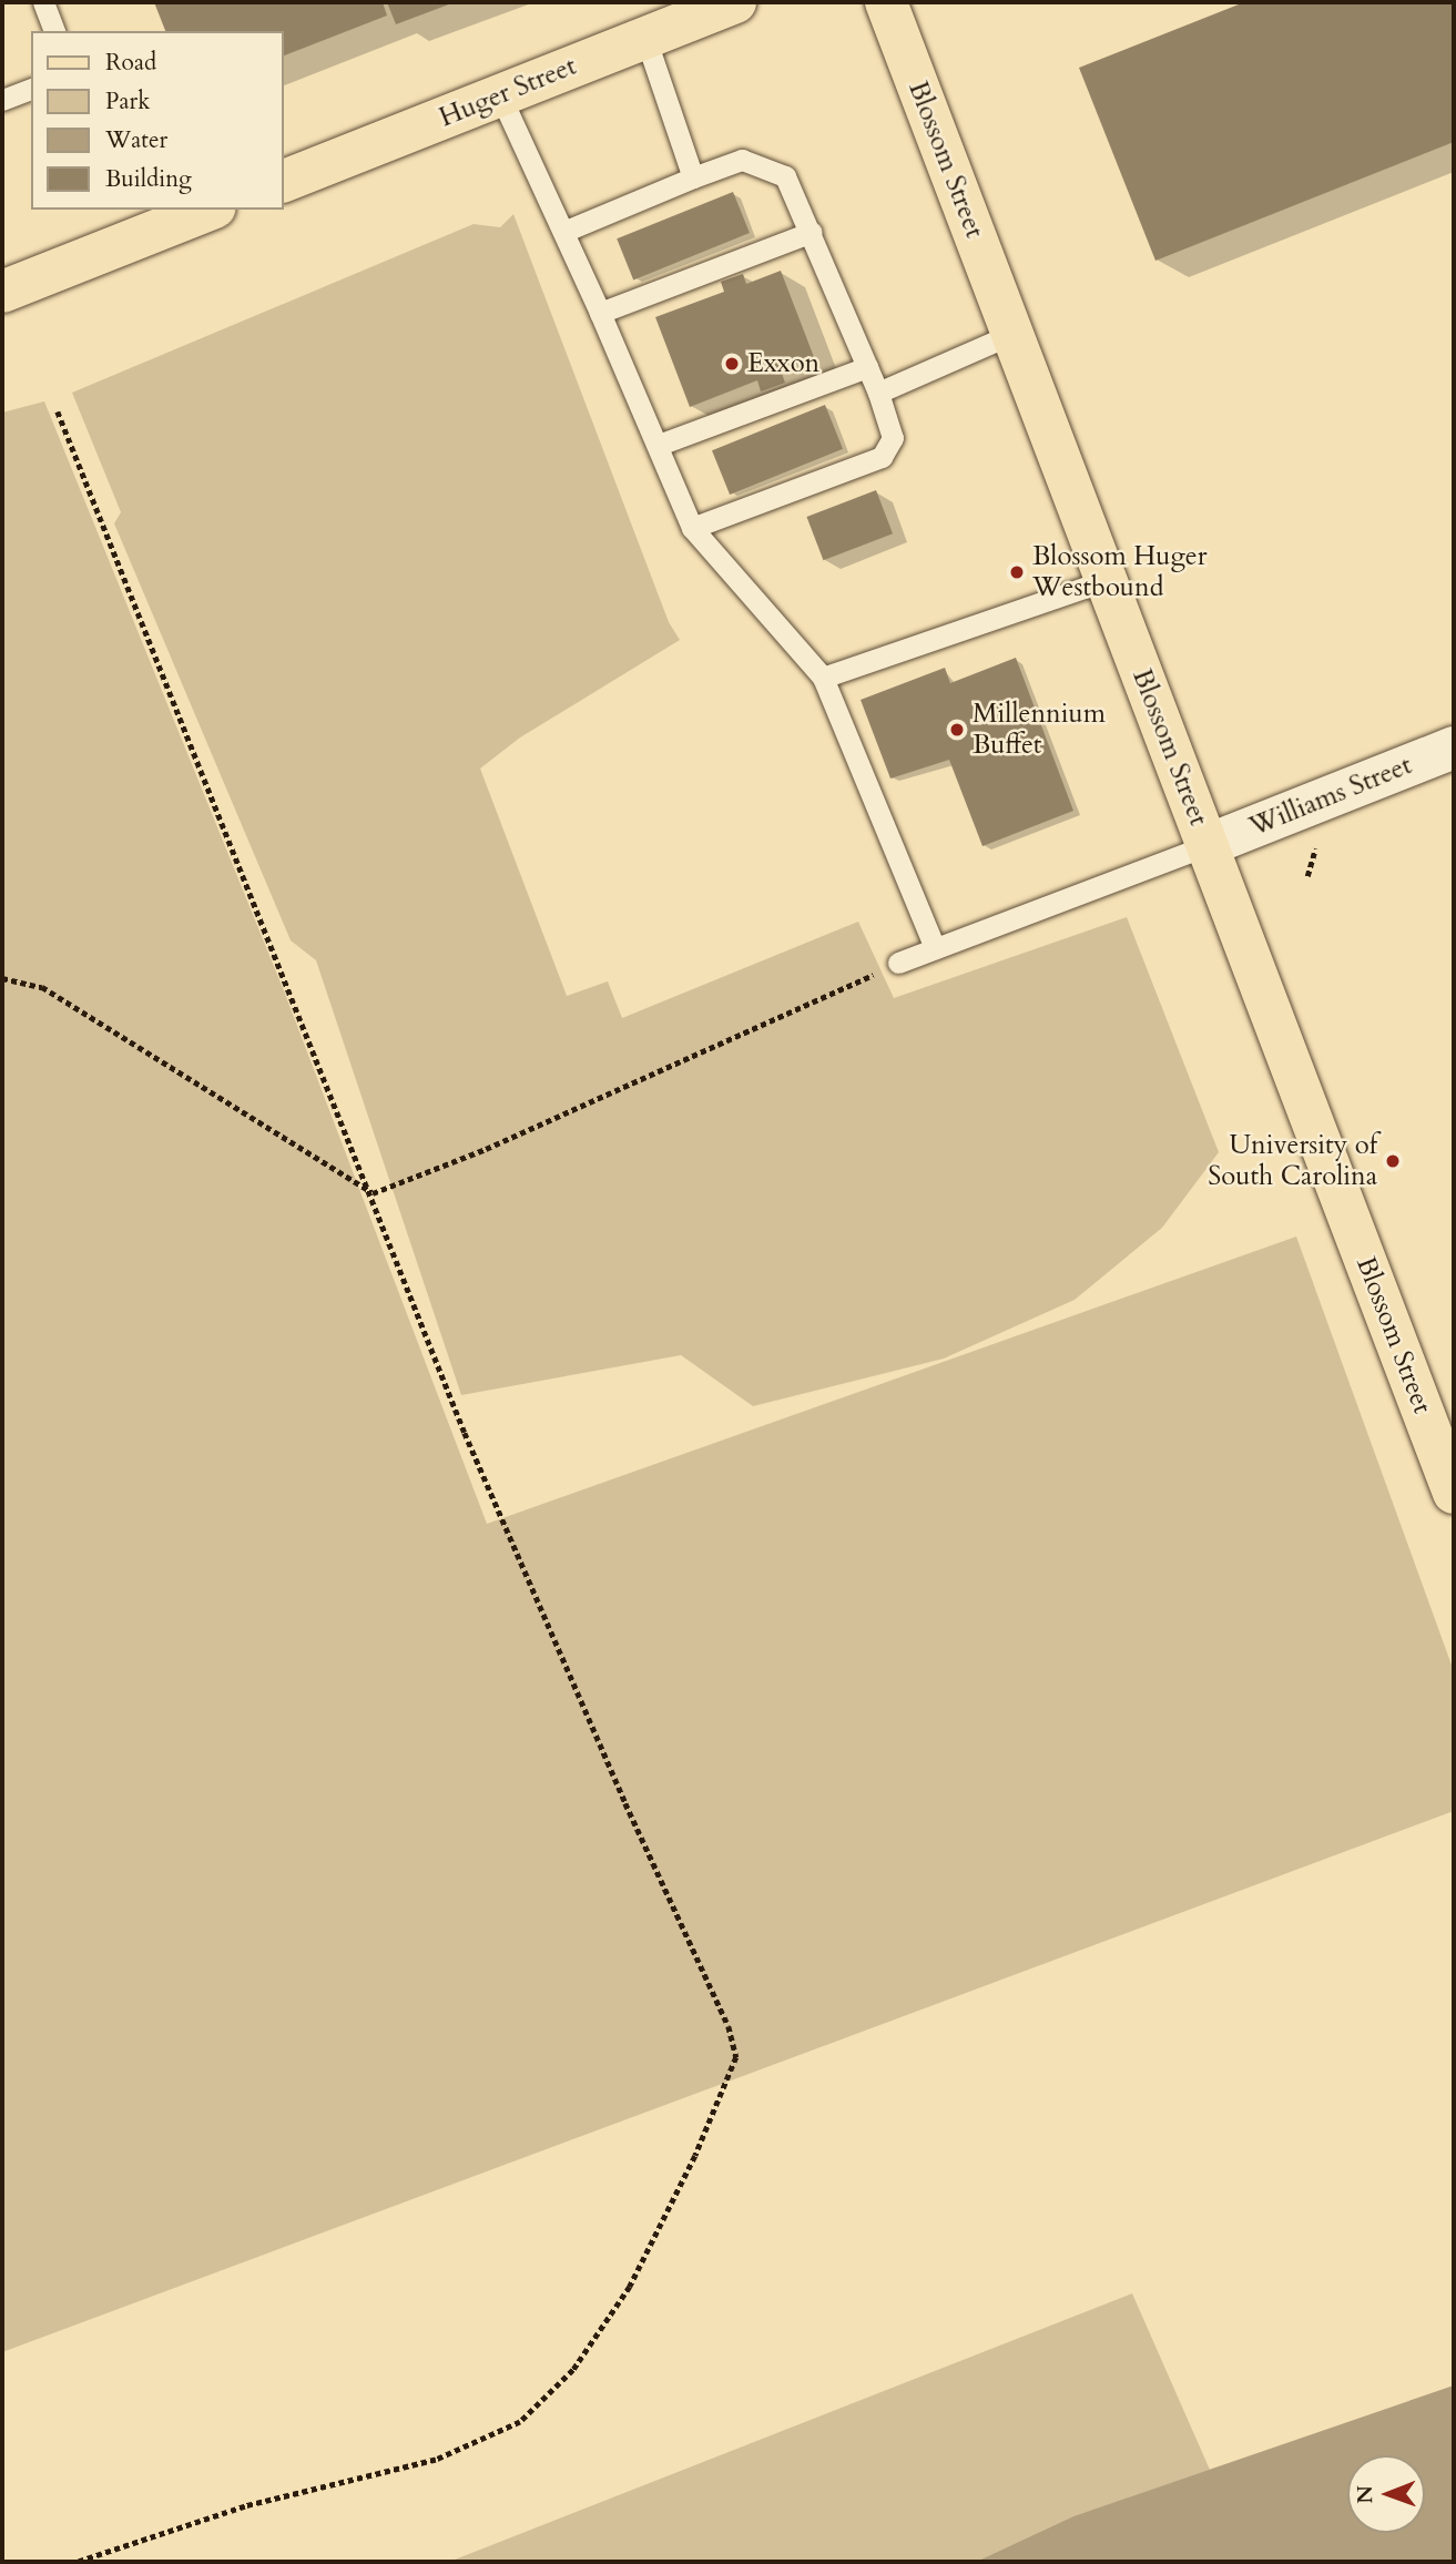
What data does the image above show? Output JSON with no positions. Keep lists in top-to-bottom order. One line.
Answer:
{"streets":{"main road":["Huger Street","Blossom Street"],"street":["Williams Street"]},"crossings":[["Blossom Street","Williams Street"]],"places":["Exxon","Blossom Huger Westbound","Millennium Buffet","University of South Carolina"],"legend":["Road","Park","Water","Building"],"north":"left"}
